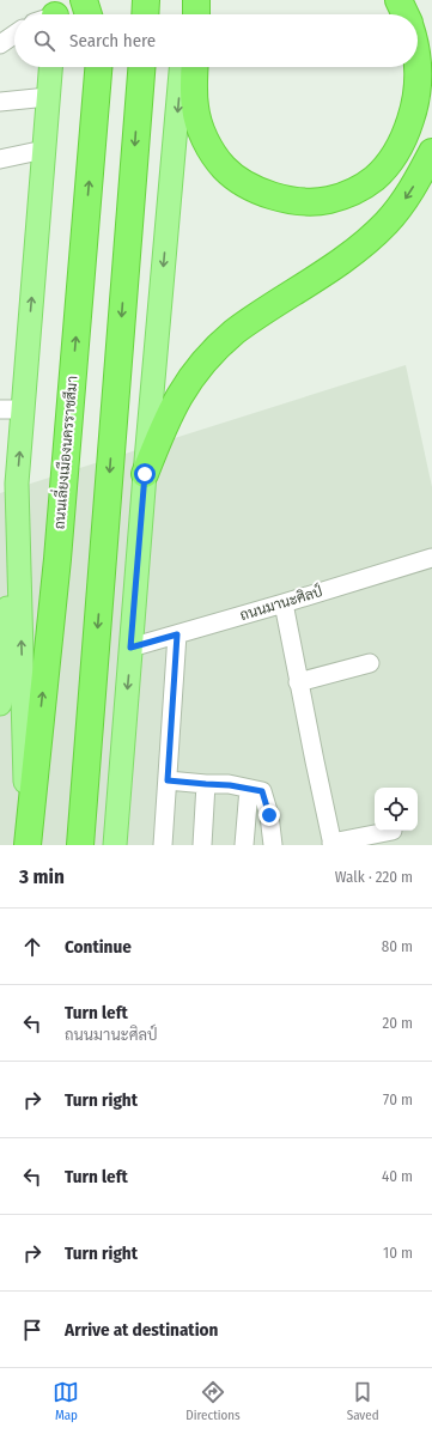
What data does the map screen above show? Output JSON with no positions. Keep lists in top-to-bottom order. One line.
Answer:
{"streets":{"highway":["ถนนเลี่ยงเมืองนครราชสีมา"],"street":["ถนนมานะศิลป์"]},"page":{"search":"Search here","heading":["3 min","Walk · 220 m"],"list":[["Continue","80 m"],["Turn left","ถนนมานะศิลป์","20 m"],["Turn right","70 m"],["Turn left","40 m"],["Turn right","10 m"],"Arrive at destination"],"nav":["Map","Directions","Saved"]}}
